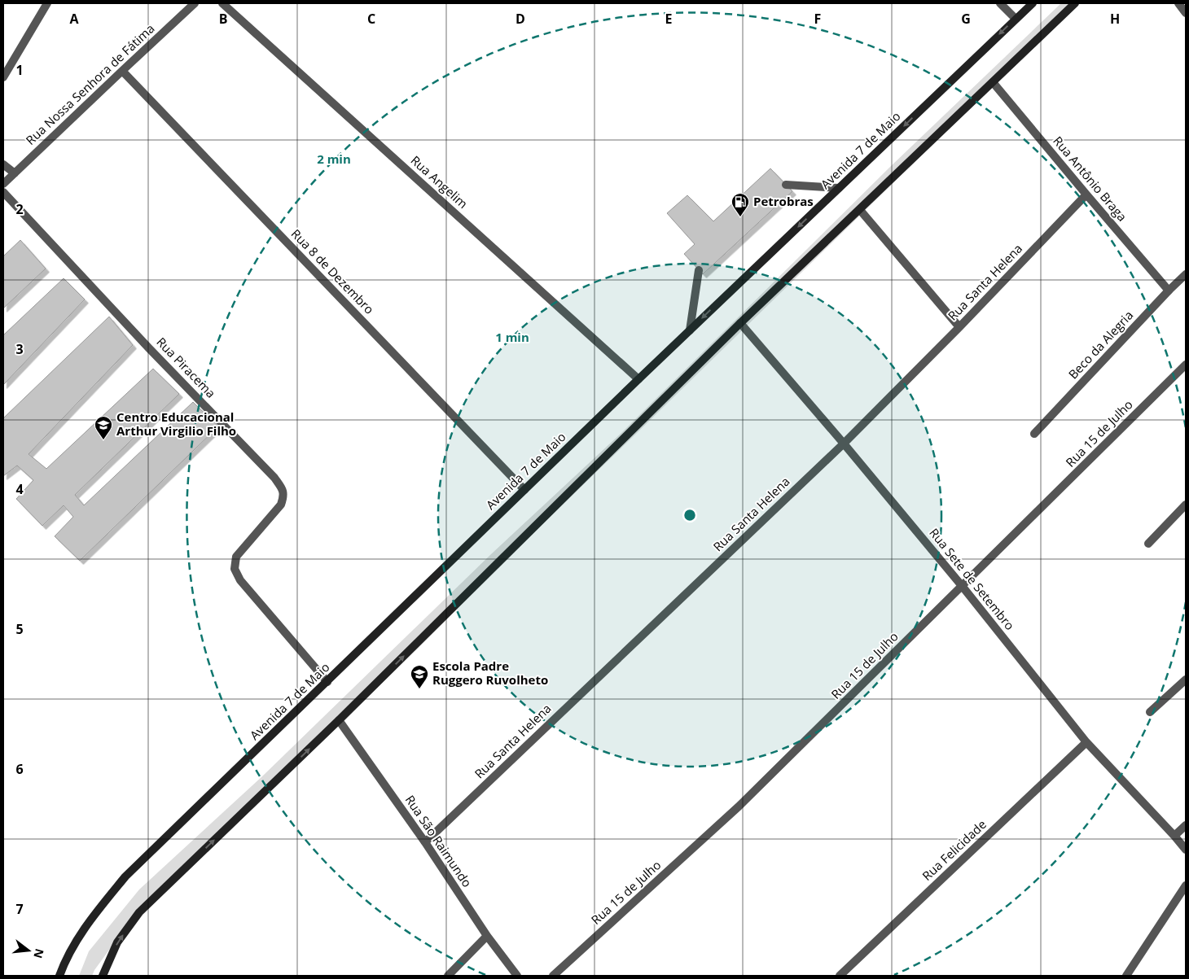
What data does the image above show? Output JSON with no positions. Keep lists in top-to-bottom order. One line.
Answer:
{"streets":{"main road":["Avenida 7 de Maio"],"street":["Rua Nossa Senhora de Fátima","Rua Antônio Braga","Rua Angelim","Rua 8 de Dezembro","Rua Santa Helena","Beco da Alegria","Rua Piracema","Rua 15 de Julho","Rua Sete de Setembro","Rua São Raimundo","Rua Felicidade"]},"crossings":[["Rua Nossa Senhora de Fátima","Rua 8 de Dezembro"],["Avenida 7 de Maio","Rua Angelim"],["Avenida 7 de Maio","Rua 8 de Dezembro"],["Avenida 7 de Maio","Rua Piracema"],["Rua Antônio Braga","Rua Santa Helena"],["Rua Antônio Braga","Beco da Alegria"],["Rua Santa Helena","Rua Sete de Setembro"],["Rua Santa Helena","Rua São Raimundo"],["Rua 15 de Julho","Rua Sete de Setembro"],["Rua Sete de Setembro","Rua Felicidade"]],"places":{"fuel station":["Petrobras"],"school or university":["Centro Educacional Arthur Virgilio Filho","Escola Padre Ruggero Ruvolheto"]},"north":"right","grid":{"columns":["A","B","C","D","E","F","G","H"],"rows":["1","2","3","4","5","6","7"]},"rings":["2 min","1 min"]}
